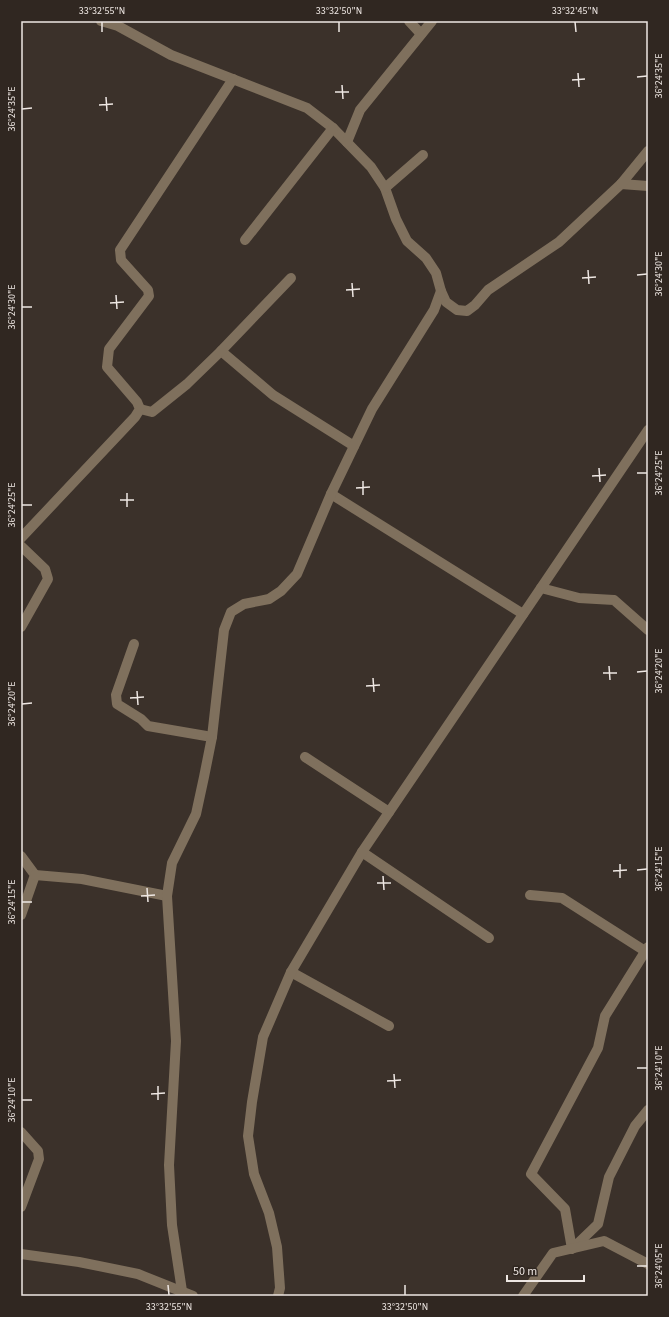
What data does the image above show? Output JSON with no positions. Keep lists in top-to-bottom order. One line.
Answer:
{"scale_bar":"50 m","coordinates":["33°32'55\"N","33°32'50\"N","33°32'45\"N","36°24'35\"E","36°24'30\"E","36°24'25\"E","36°24'20\"E","36°24'15\"E","36°24'10\"E","36°24'05\"E"]}
